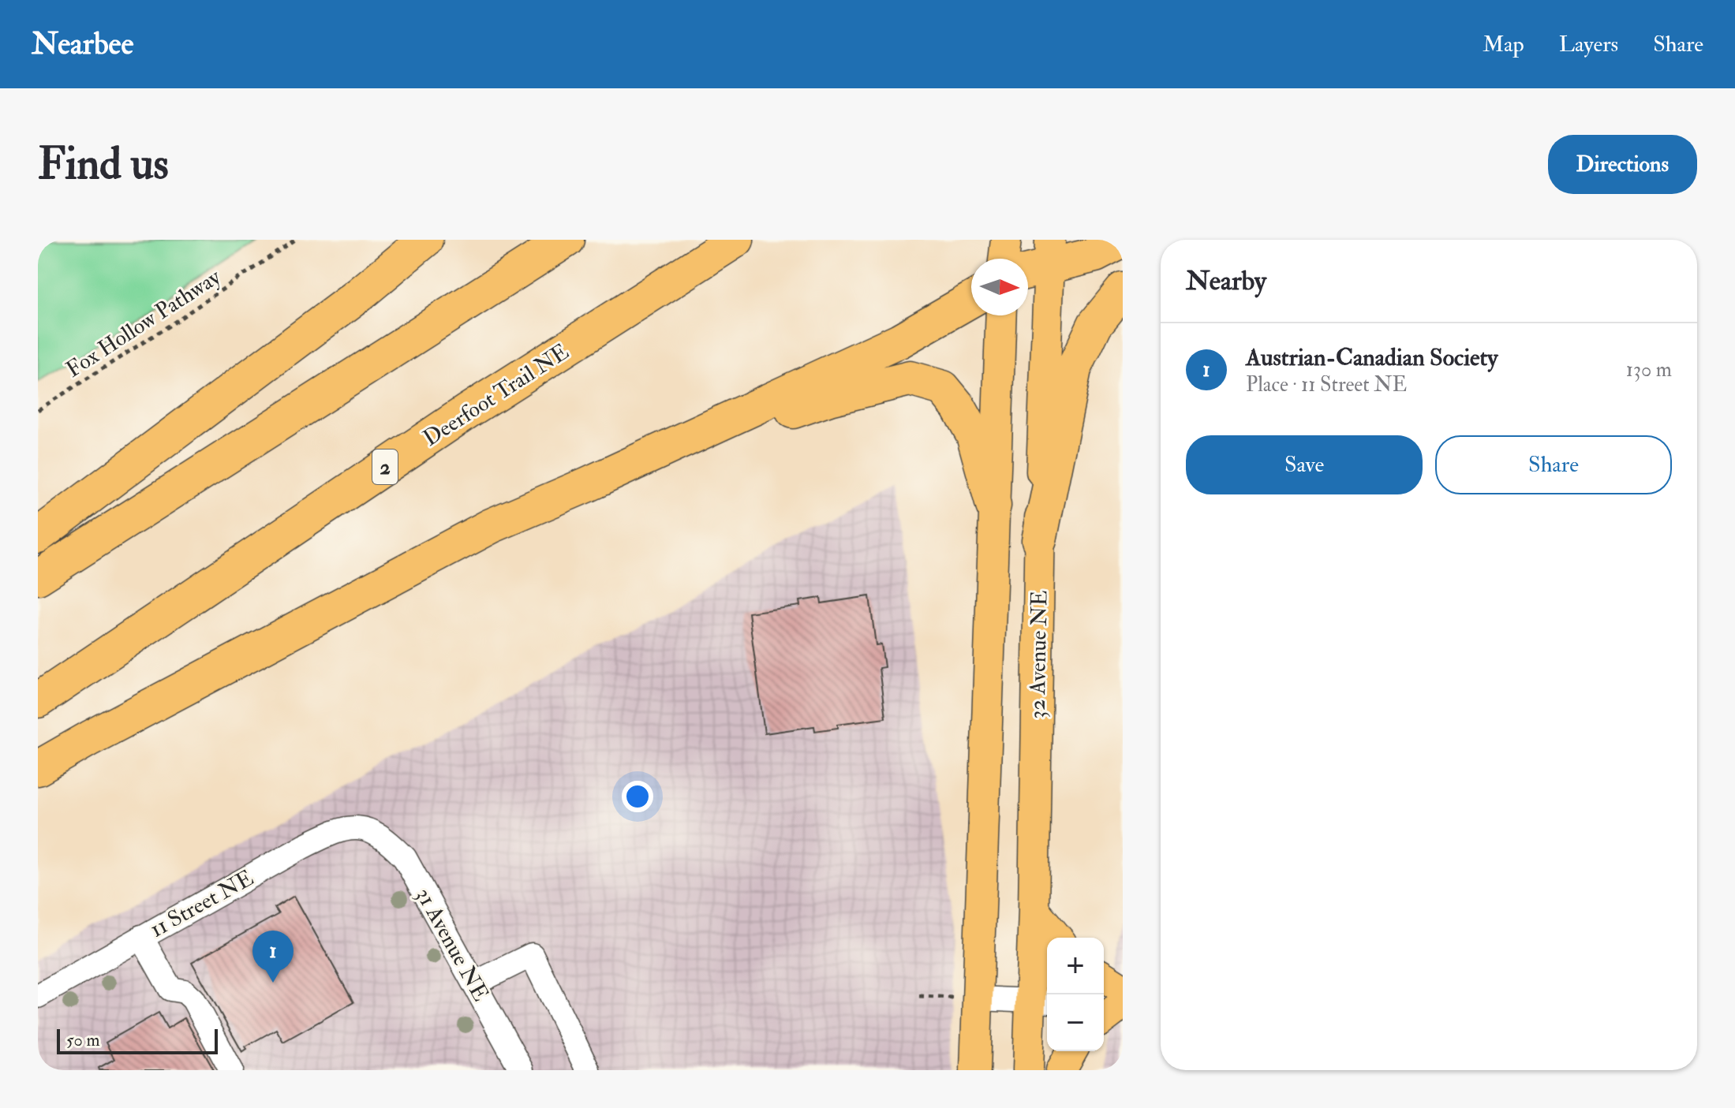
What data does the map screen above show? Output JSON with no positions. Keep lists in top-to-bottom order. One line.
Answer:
{"streets":{"highway":["Deerfoot Trail NE","2"],"main road":["32 Avenue NE"],"street":["11 Street NE","31 Avenue NE"],"path":["Fox Hollow Pathway"]},"crossings":[["11 Street NE","31 Avenue NE"]],"scale_bar":"50 m","north":"right","page":{"header":"Nearbee","nav":["Map","Layers","Share"],"buttons":["Directions",["Save","Share"]],"title":"Find us","heading":"Nearby","list":[{"mark":"1","name":"Austrian-Canadian Society","note":"Place · 11 Street NE","value":"130 m"}],"pins":"1","map_buttons":["+","−"],"scale":"50 m"}}
